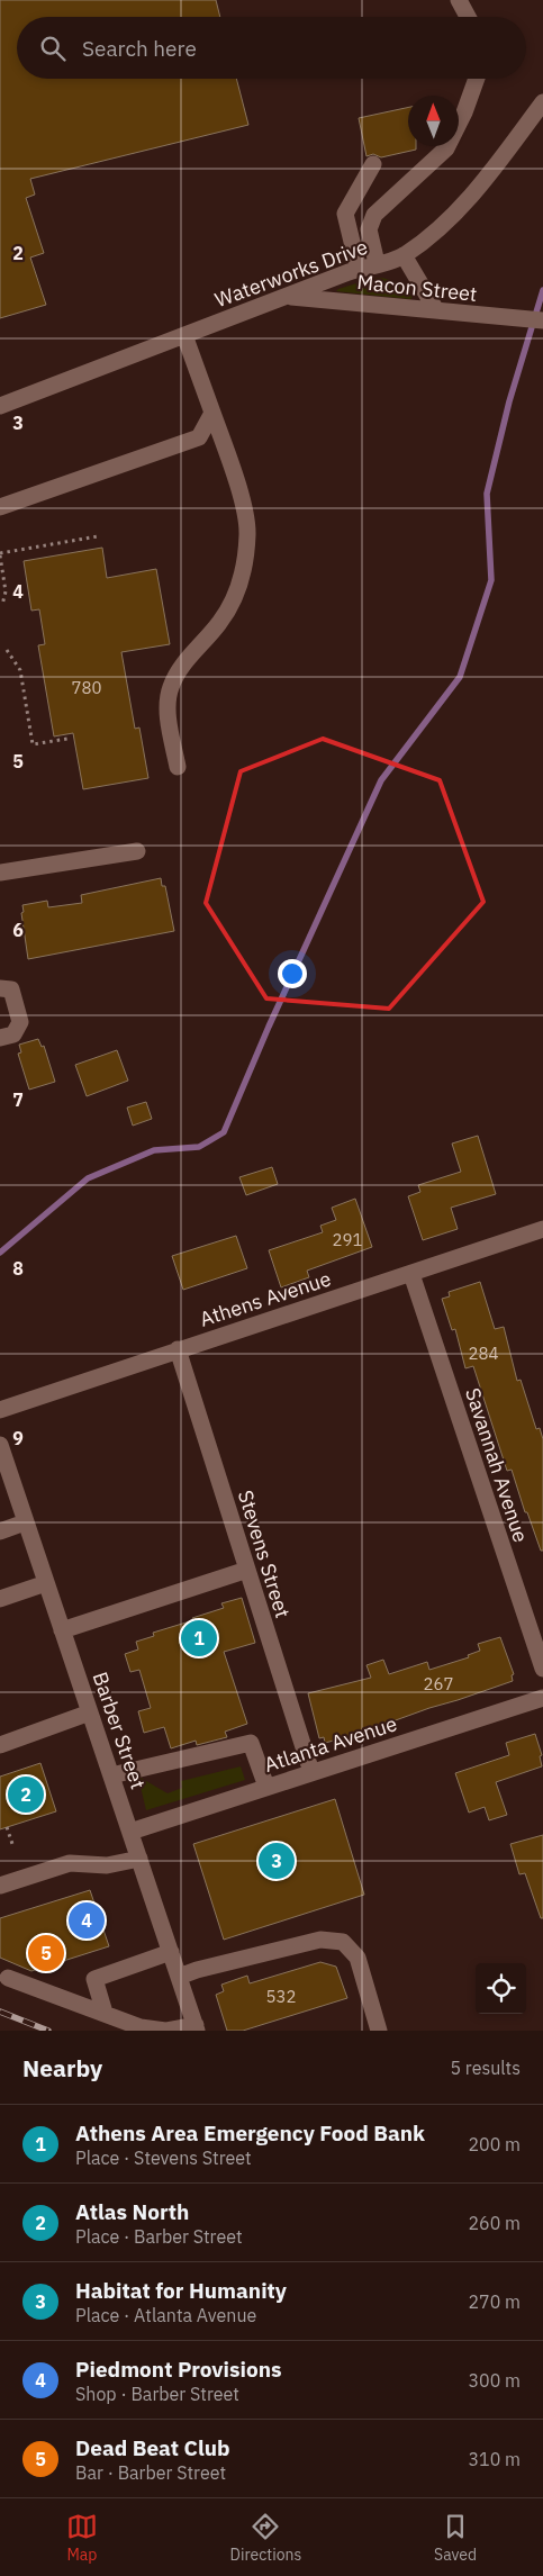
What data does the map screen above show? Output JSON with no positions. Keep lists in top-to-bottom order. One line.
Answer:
{"streets":{"street":["Waterworks Drive","Macon Street","Athens Avenue","Savannah Avenue","Stevens Street","Barber Street","Atlanta Avenue"]},"crossings":[["Waterworks Drive","Macon Street"],["Athens Avenue","Savannah Avenue"],["Athens Avenue","Stevens Street"],["Stevens Street","Atlanta Avenue"],["Barber Street","Atlanta Avenue"]],"house_numbers":["780","291","284","267","532"],"north":"top","page":{"search":"Search here","pins":["1","2","3","4","5"],"heading":["Nearby","5 results"],"list":[{"mark":"1","name":"Athens Area Emergency Food Bank","note":"Place · Stevens Street","value":"200 m"},{"mark":"2","name":"Atlas North","note":"Place · Barber Street","value":"260 m"},{"mark":"3","name":"Habitat for Humanity","note":"Place · Atlanta Avenue","value":"270 m"},{"mark":"4","name":"Piedmont Provisions","note":"Shop · Barber Street","value":"300 m"},{"mark":"5","name":"Dead Beat Club","note":"Bar · Barber Street","value":"310 m"}],"nav":["Map","Directions","Saved"]},"grid":{"rows":["2","3","4","5","6","7","8","9"]}}
